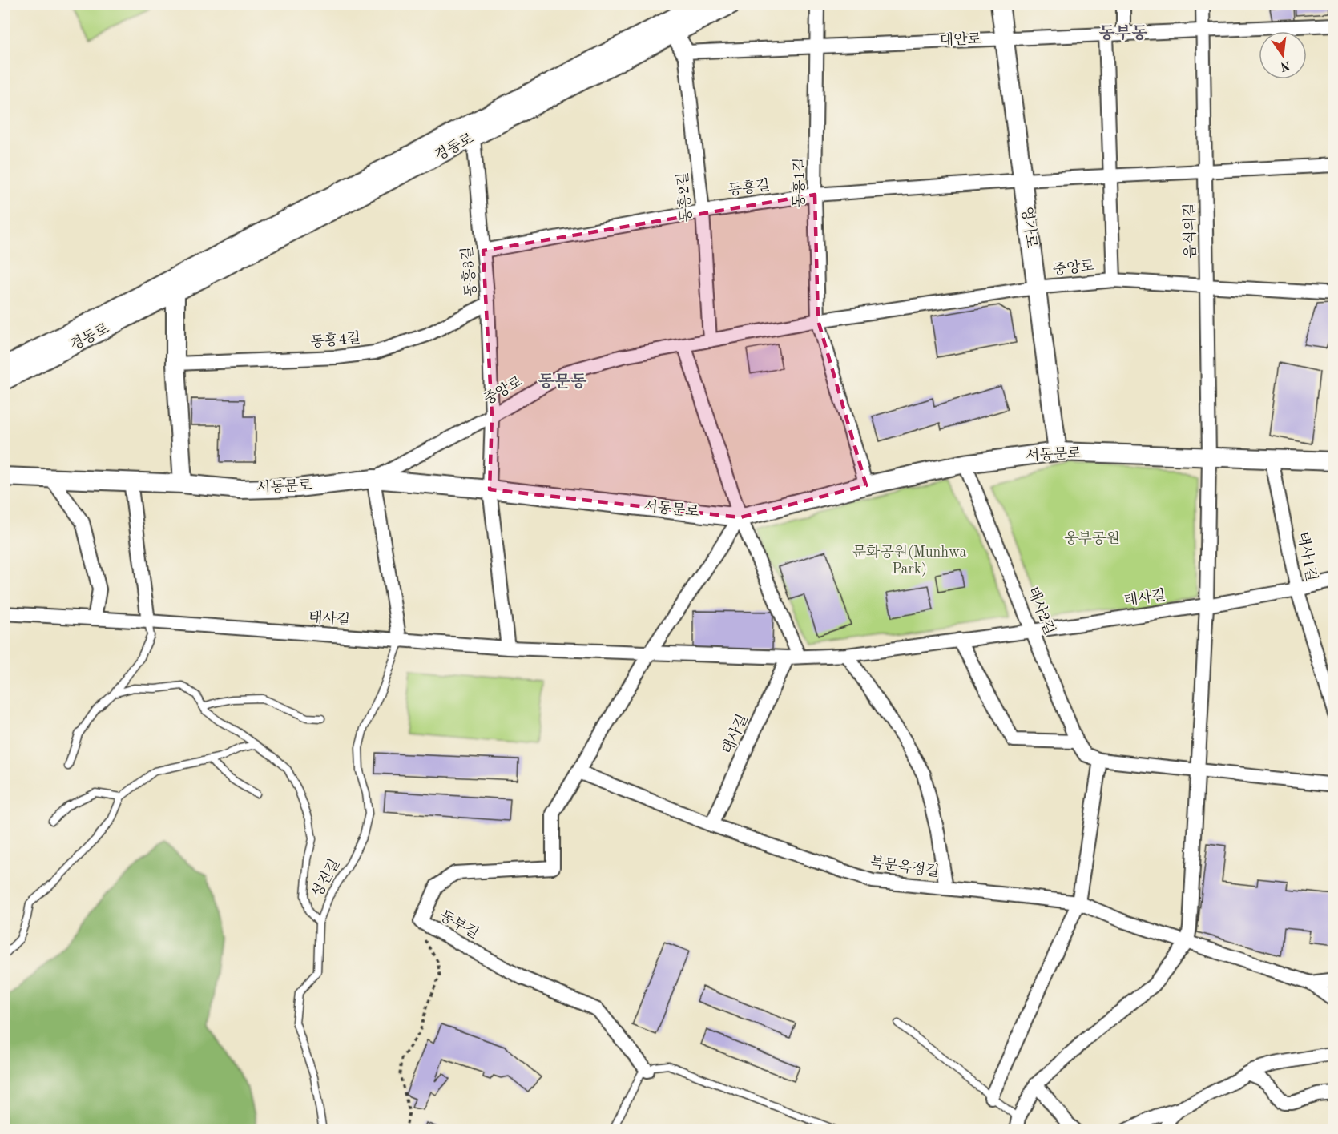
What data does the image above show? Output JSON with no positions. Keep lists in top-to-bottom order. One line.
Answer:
{"streets":{"street":["대안로","경동로","동흥1길","동흥길","동흥2길","영가로","음식의길","중앙로","동흥3길","동흥4길","서동문로","태사1길","태사길","태사2길","북문옥정길","동부길"],"lane":["성진길"]},"crossings":[["대안로","동흥1길"],["대안로","동흥2길"],["대안로","영가로"],["대안로","음식의길"],["경동로","동흥3길"],["동흥1길","동흥길"],["동흥1길","중앙로"],["동흥길","동흥2길"],["동흥길","영가로"],["동흥길","음식의길"],["동흥길","동흥3길"],["동흥2길","중앙로"],["영가로","중앙로"],["영가로","서동문로"],["음식의길","중앙로"],["음식의길","서동문로"],["음식의길","태사길"],["음식의길","태사2길"],["중앙로","동흥3길"],["중앙로","서동문로"],["동흥3길","동흥4길"],["동흥3길","서동문로"],["서동문로","태사1길"],["서동문로","태사2길"],["태사1길","태사길"],["태사길","태사2길"],["태사길","북문옥정길"],["태사길","성진길"],["북문옥정길","동부길"]],"districts":["동부동","동문동"],"parks":["웅부공원","문화공원(Munhwa Park)"],"north":"bottom"}
